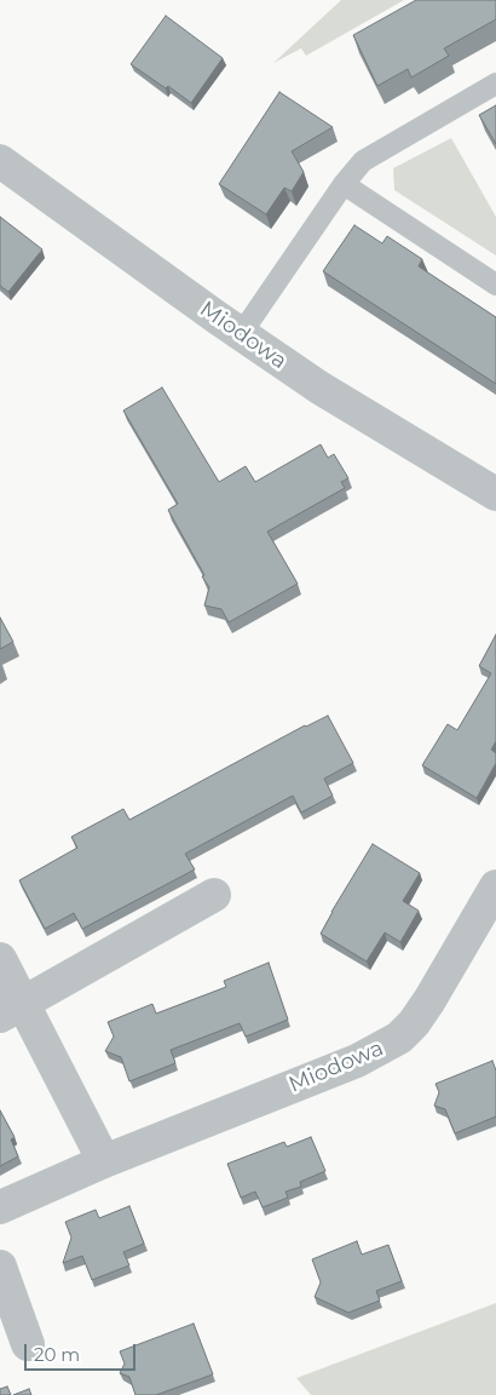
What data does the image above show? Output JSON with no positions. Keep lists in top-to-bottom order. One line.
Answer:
{"streets":{"street":["Miodowa"]},"scale_bar":"20 m"}
